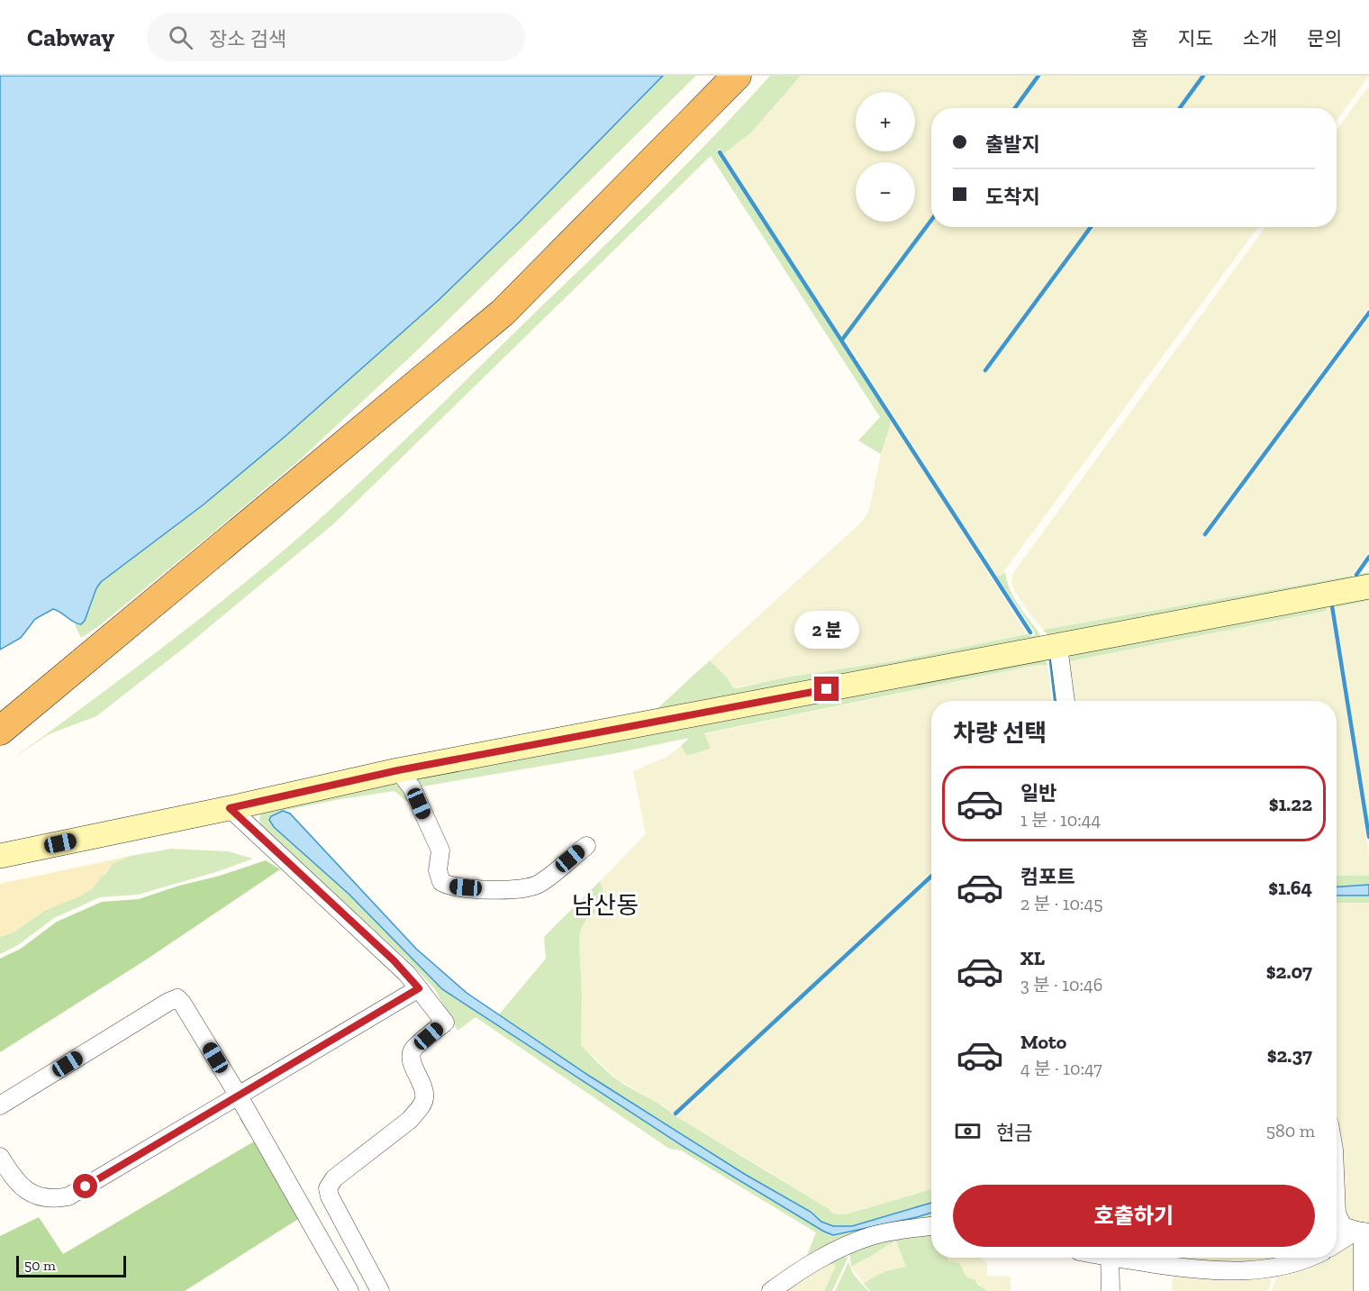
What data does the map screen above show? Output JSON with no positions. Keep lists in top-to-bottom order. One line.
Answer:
{"districts":["남산동"],"scale_bar":"50 m","page":{"header":"Cabway","search":"장소 검색","nav":["홈","지도","소개","문의"],"map_buttons":["+","−"],"banner":["출발지","도착지"],"bubble":"2 분","heading":"차량 선택","list":[{"name":"일반","note":"1 분 · 10:44","value":"$1.22"},{"name":"컴포트","note":"2 분 · 10:45","value":"$1.64"},{"name":"XL","note":"3 분 · 10:46","value":"$2.07"},{"name":"Moto","note":"4 분 · 10:47","value":"$2.37"}],"pay":["현금","580 m"],"buttons":"호출하기","scale":"50 m"}}
